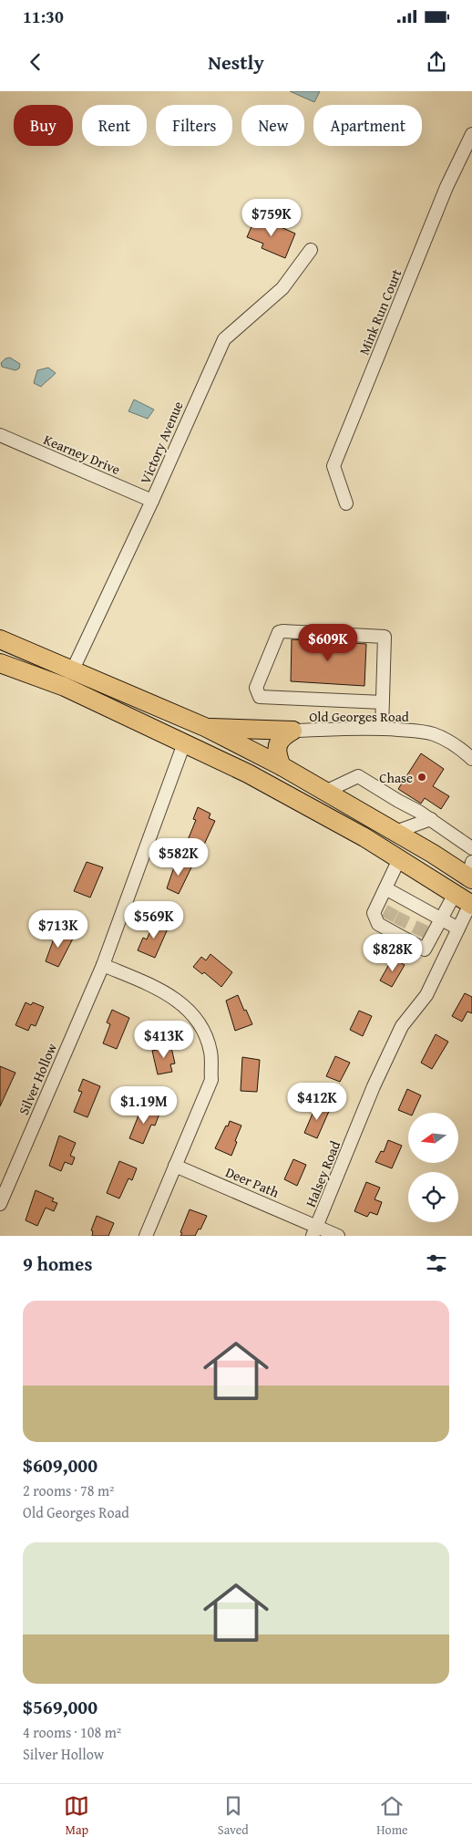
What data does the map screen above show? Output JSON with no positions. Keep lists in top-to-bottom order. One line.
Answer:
{"streets":{"street":["Mink Run Court","Victory Avenue","Kearney Drive","Old Georges Road","Silver Hollow","Halsey Road","Deer Path"]},"crossings":[["Victory Avenue","Kearney Drive"],["Halsey Road","Deer Path"]],"places":["Chase"],"north":"left","page":{"status":"11:30","header":"Nestly","chip":["Buy","Rent","Filters","New","Apartment"],"price":["$759K","$609K","$582K","$569K","$713K","$828K","$413K","$412K","$1.19M"],"heading":"9 homes","list":[{"name":"$609,000","note":"2 rooms · 78 m² · Old Georges Road"},{"name":"$569,000","note":"4 rooms · 108 m² · Silver Hollow"}],"tabs":["Map","Saved","Home"]}}
